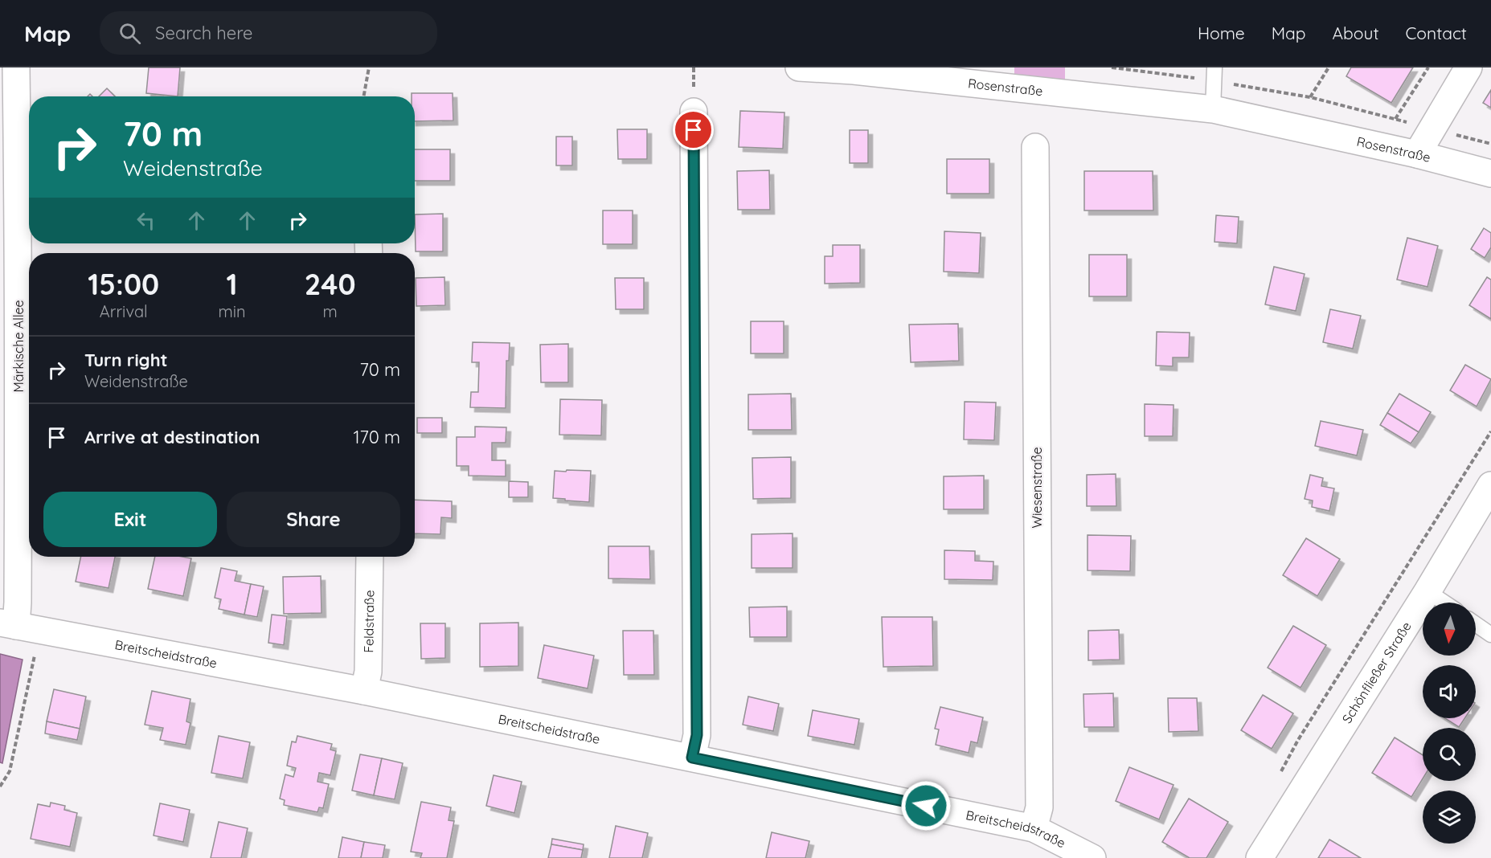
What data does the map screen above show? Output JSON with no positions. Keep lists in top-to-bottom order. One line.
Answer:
{"streets":{"street":["Rosenstraße","Märkische Allee","Wiesenstraße","Feldstraße","Breitscheidstraße","Schönfließer Straße"]},"crossings":[["Märkische Allee","Breitscheidstraße"],["Wiesenstraße","Breitscheidstraße"],["Feldstraße","Breitscheidstraße"]],"north":"bottom","page":{"header":"Map","search":"Search here","nav":["Home","Map","About","Contact"],"turn":["70 m","Weidenstraße"],"eta":["15:00","Arrival","1","min","240","m"],"list":[{"name":"Turn right","note":"Weidenstraße","value":"70 m"},{"name":"Arrive at destination","value":"170 m"}],"buttons":["Exit","Share"]}}
